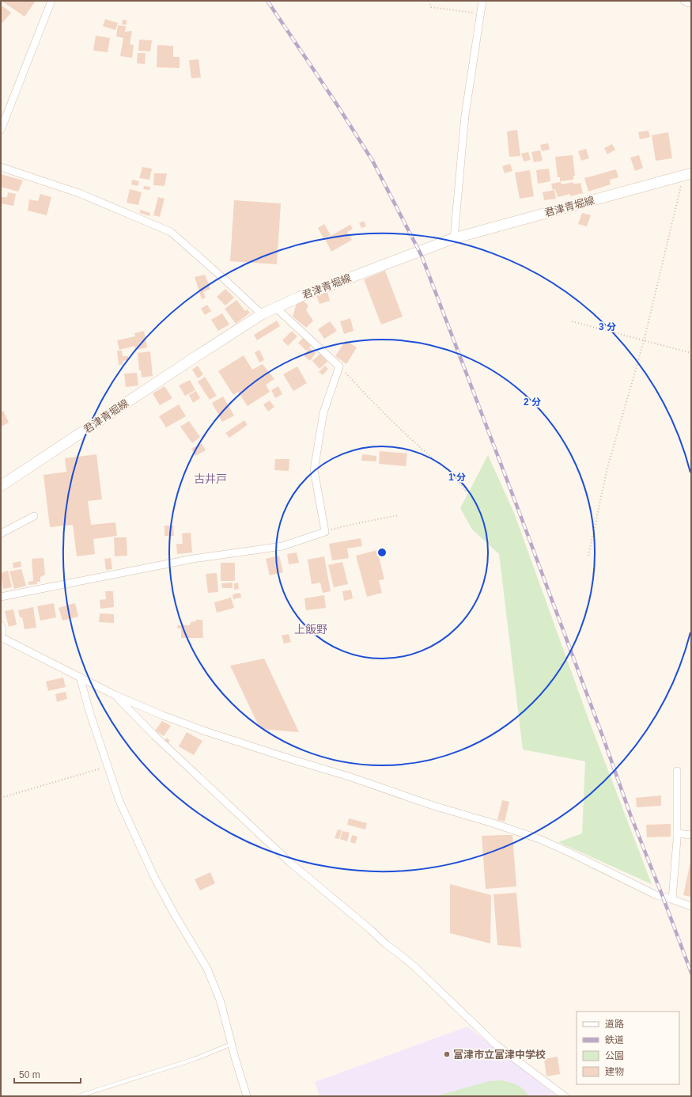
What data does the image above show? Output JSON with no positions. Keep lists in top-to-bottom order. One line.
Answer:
{"streets":{"main road":["君津青堀線"]},"districts":["古井戸","上飯野"],"places":["富津市立富津中学校"],"legend":["道路","鉄道","公園","建物"],"scale_bar":"50 m","rings":["3 分","2 分","1 分"]}
